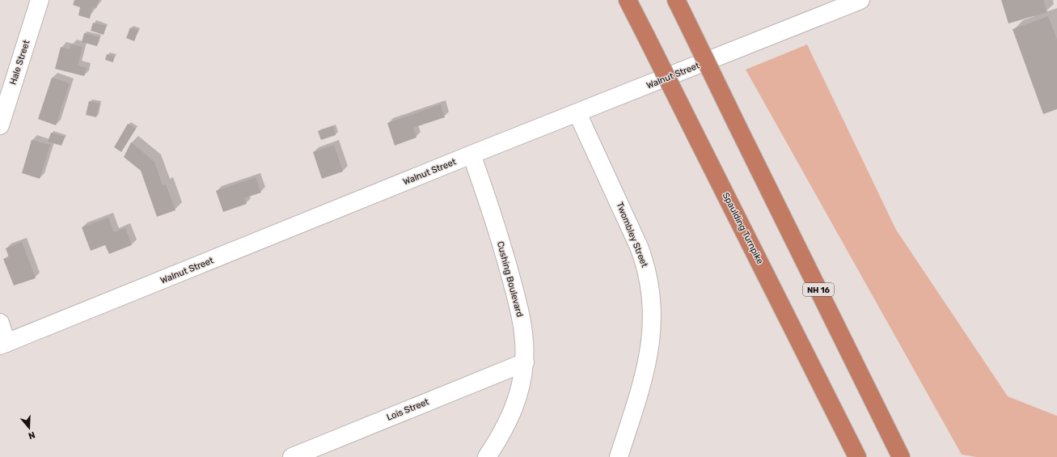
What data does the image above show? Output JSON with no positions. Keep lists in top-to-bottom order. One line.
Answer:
{"streets":{"highway":["Spaulding Turnpike","NH 16"],"street":["Hale Street","Walnut Street","Twombley Street","Cushing Boulevard","Lois Street"]},"crossings":[["Walnut Street","Twombley Street"],["Walnut Street","Cushing Boulevard"],["Cushing Boulevard","Lois Street"]],"north":"bottom"}
